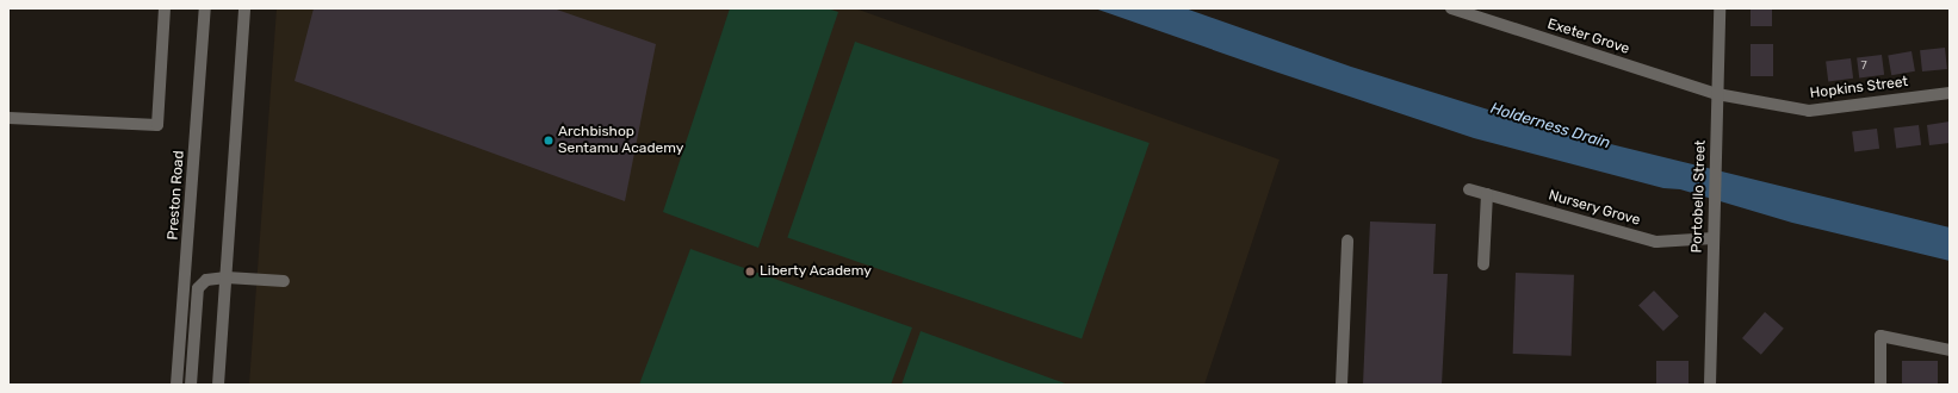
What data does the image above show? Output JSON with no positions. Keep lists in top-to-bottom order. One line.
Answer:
{"streets":{"street":["Exeter Grove","Hopkins Street","Preston Road","Portobello Street","Nursery Grove"]},"crossings":[["Exeter Grove","Hopkins Street"],["Exeter Grove","Portobello Street"],["Hopkins Street","Portobello Street"],["Portobello Street","Nursery Grove"]],"water":["Holderness Drain"],"places":["Archbishop Sentamu Academy","Liberty Academy"],"house_numbers":["7"]}
